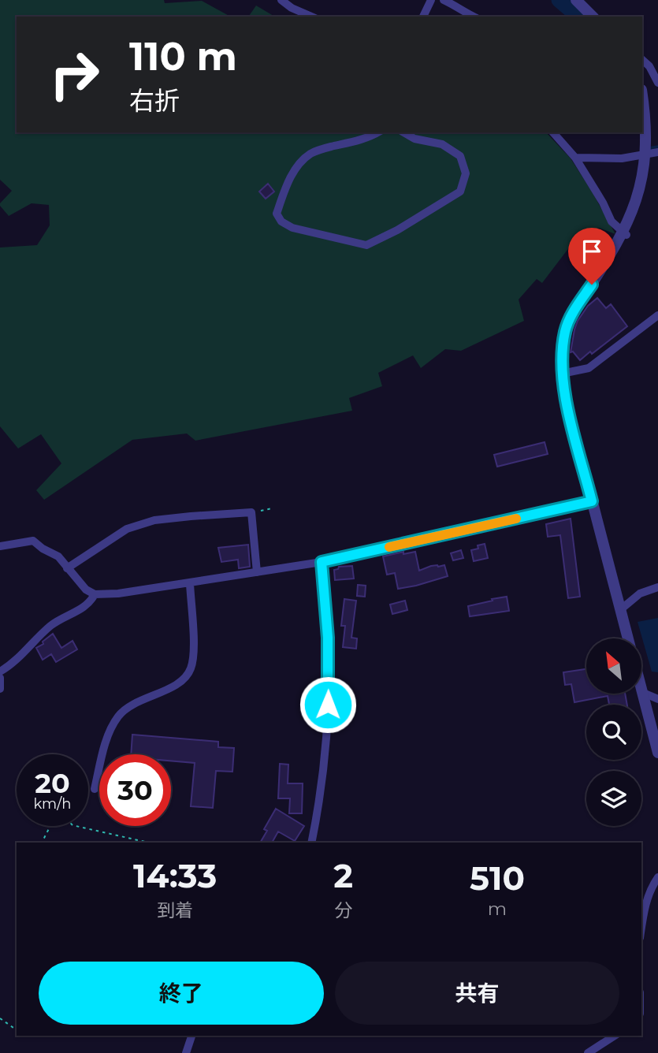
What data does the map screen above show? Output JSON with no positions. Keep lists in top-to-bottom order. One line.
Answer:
{"north":"top left","page":{"turn":["110 m","右折"],"speed":"20 km/h","limit":"30","eta":["14:33","到着","2","分","510","m"],"buttons":["終了","共有"]}}
